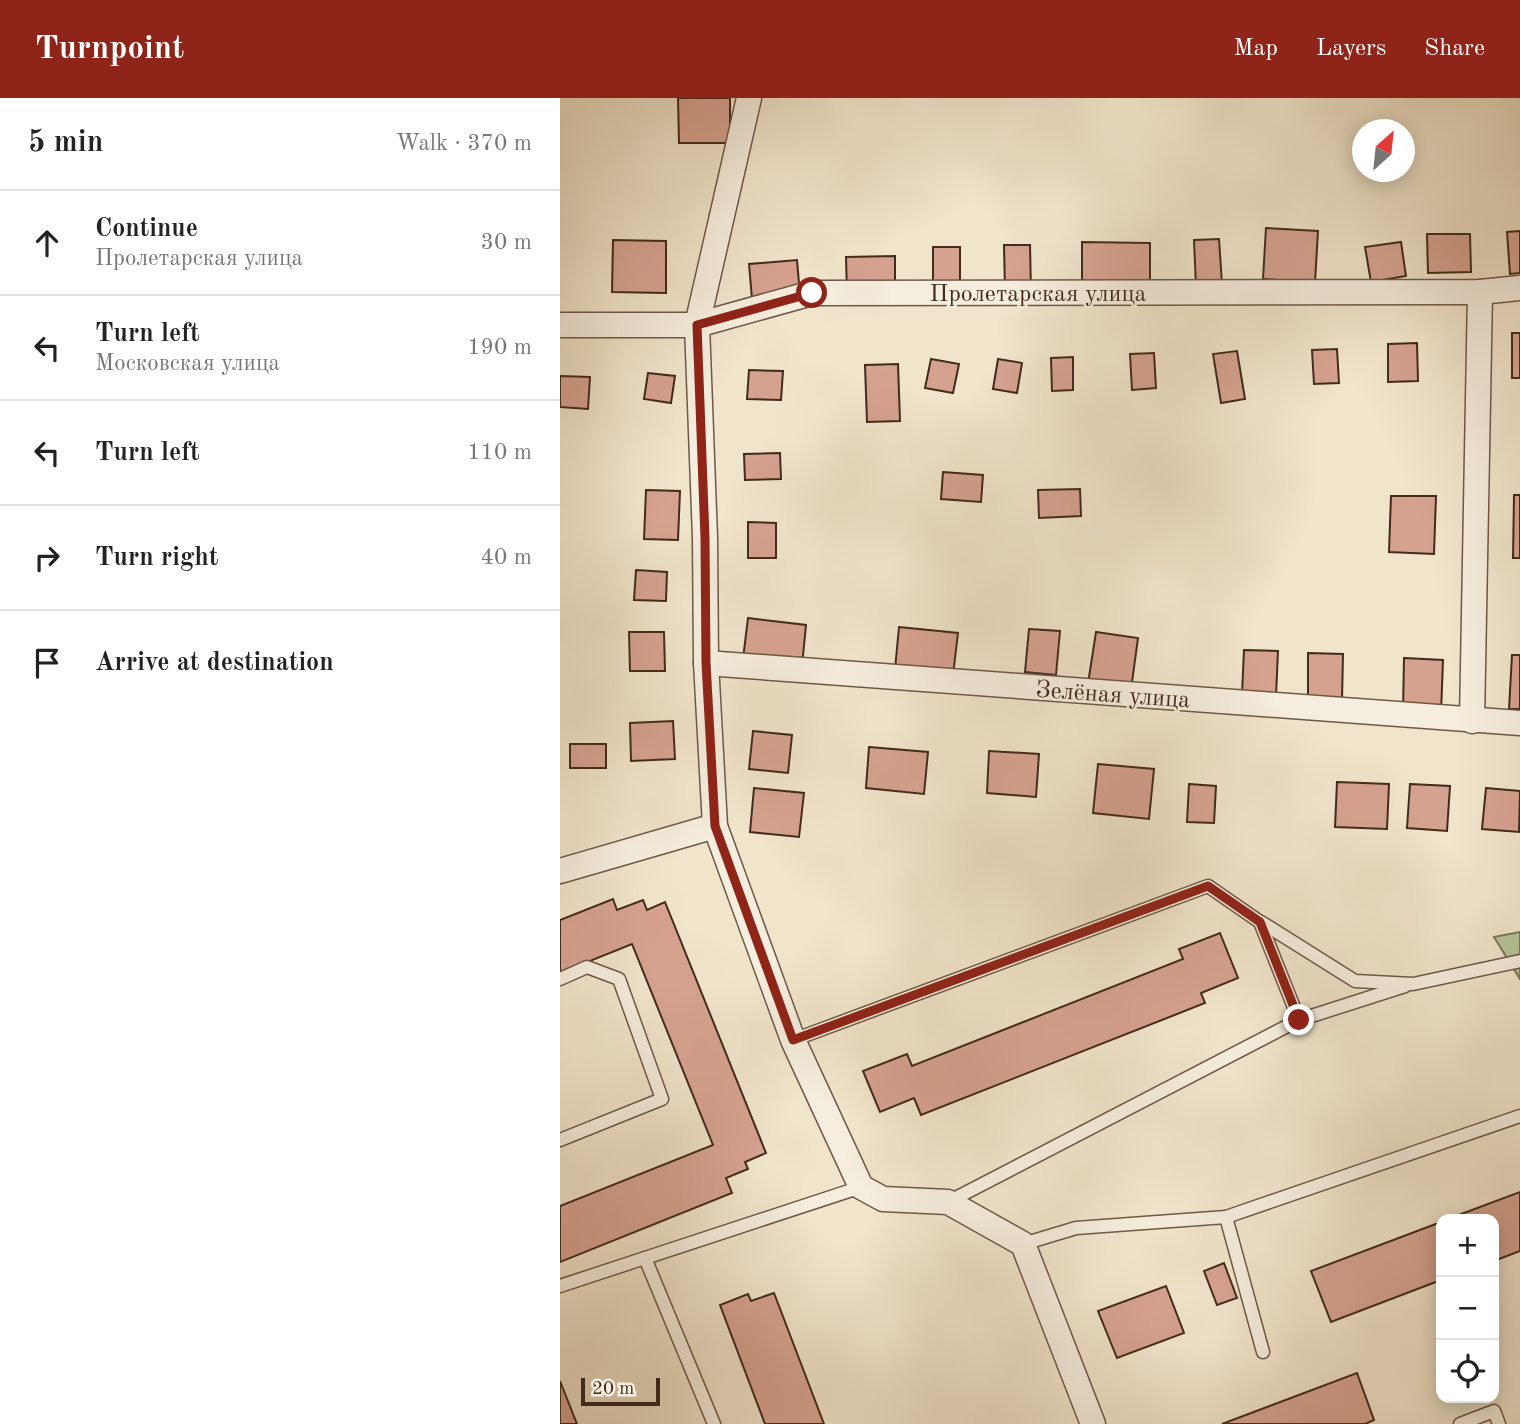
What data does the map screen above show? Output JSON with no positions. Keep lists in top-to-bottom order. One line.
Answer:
{"streets":{"street":["Пролетарская улица","Зелёная улица"]},"scale_bar":"20 m","north":"top right","page":{"header":"Turnpoint","nav":["Map","Layers","Share"],"heading":["5 min","Walk · 370 m"],"list":[["Continue","Пролетарская улица","30 m"],["Turn left","Московская улица","190 m"],["Turn left","110 m"],["Turn right","40 m"],"Arrive at destination"],"map_buttons":["+","−"],"scale":"20 m"}}
